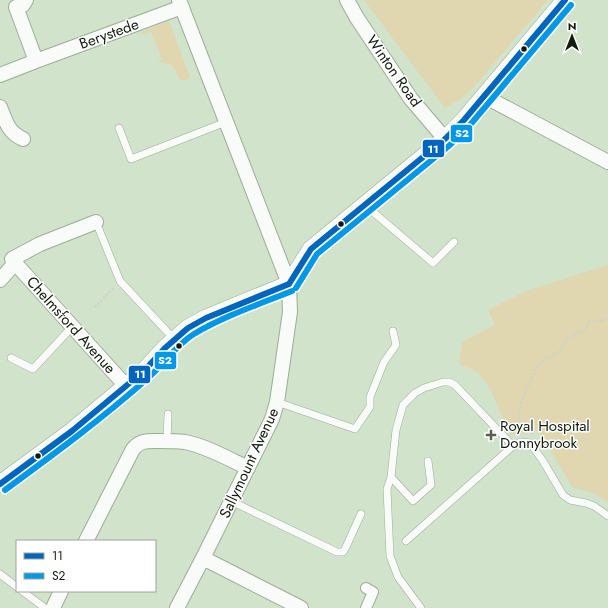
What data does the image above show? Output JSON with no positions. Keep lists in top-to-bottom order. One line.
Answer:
{"streets":{"street":["Berystede","Winton Road","Chelmsford Avenue","Sallymount Avenue"]},"crossings":[["Berystede","Sallymount Avenue"]],"places":{"health":["Royal Hospital Donnybrook"]},"lines":["transit line 11","transit line S2"],"legend":["11","S2"],"north":"top"}
